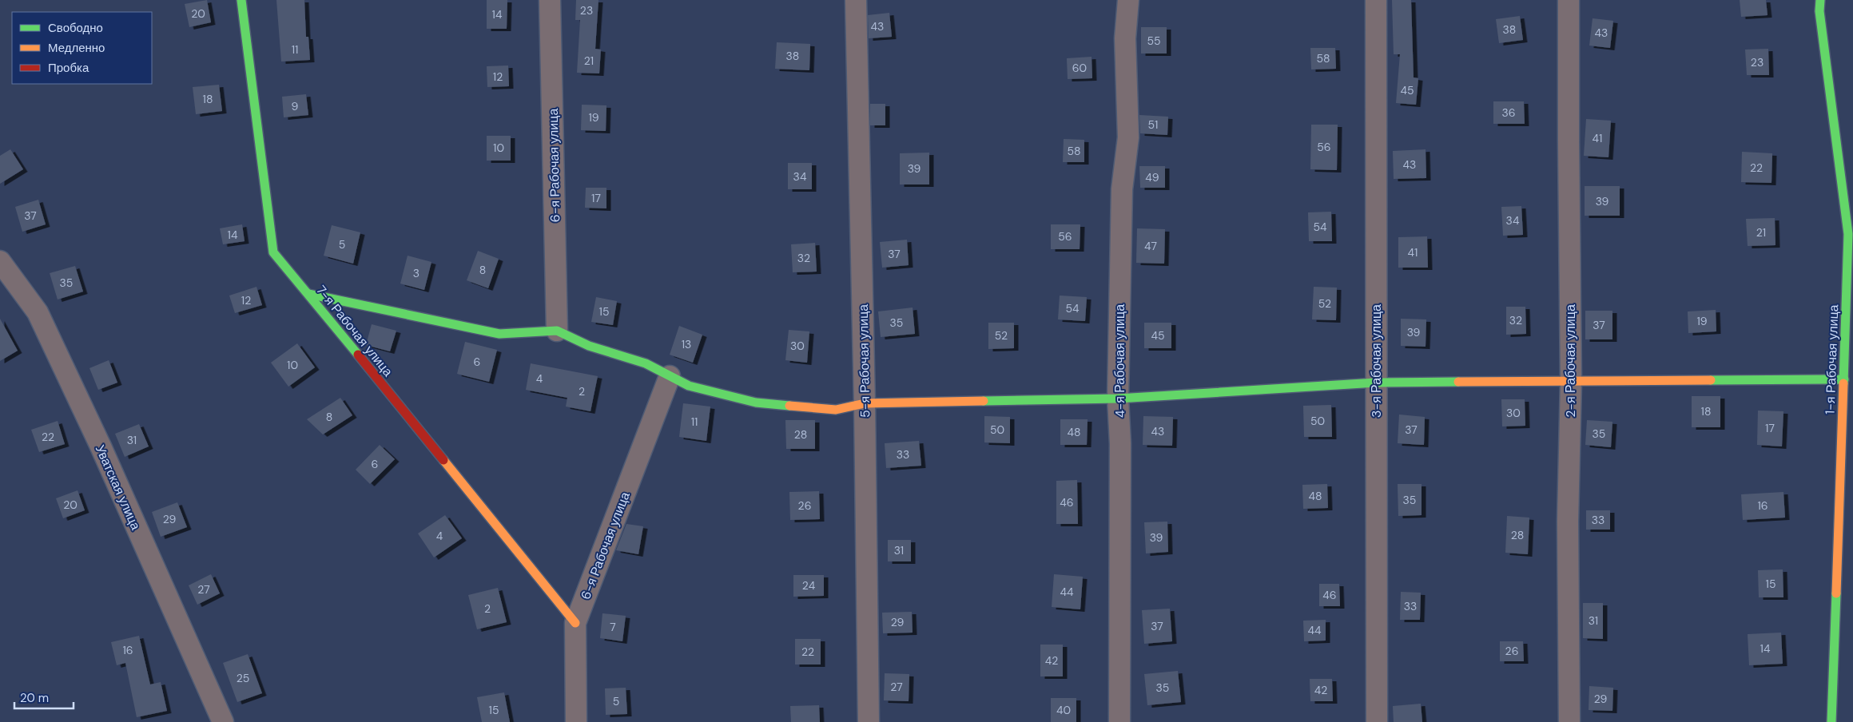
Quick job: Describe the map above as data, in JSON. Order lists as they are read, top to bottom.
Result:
{
  "streets": {
    "street": [
      "6-я Рабочая улица",
      "7-я Рабочая улица",
      "1-я Рабочая улица",
      "5-я Рабочая улица",
      "4-я Рабочая улица",
      "3-я Рабочая улица",
      "2-я Рабочая улица",
      "Уватская улица"
    ]
  },
  "crossings": [
    ["6-я Рабочая улица", "7-я Рабочая улица"]
  ],
  "house_numbers": [
    "23",
    "20",
    "14",
    "43",
    "38",
    "43",
    "55",
    "11",
    "38",
    "58",
    "21",
    "23",
    "60",
    "12",
    "45",
    "18",
    "9",
    "36",
    "19",
    "51",
    "41",
    "56",
    "10",
    "58",
    "43",
    "22",
    "39",
    "34",
    "49",
    "17",
    "39",
    "37",
    "34",
    "54",
    "21",
    "14",
    "56",
    "5",
    "47",
    "41",
    "37",
    "32",
    "8",
    "3",
    "35",
    "12",
    "52",
    "54",
    "15",
    "32",
    "19",
    "35",
    "37",
    "39",
    "52",
    "45",
    "13",
    "30",
    "6",
    "10",
    "4",
    "2",
    "18",
    "30",
    "8",
    "50",
    "11",
    "17",
    "50",
    "37",
    "43",
    "48",
    "35",
    "28",
    "22",
    "31",
    "33",
    "6",
    "48",
    "35",
    "46",
    "20",
    "26",
    "16",
    "29",
    "33",
    "28",
    "4",
    "39",
    "31",
    "15",
    "24",
    "27",
    "44",
    "46",
    "33",
    "2",
    "31",
    "29",
    "37",
    "7",
    "44",
    "14",
    "16",
    "26",
    "22",
    "42",
    "25",
    "27",
    "35",
    "42",
    "29",
    "5",
    "15",
    "40"
  ],
  "legend": ["Свободно", "Медленно", "Пробка"],
  "scale_bar": "20 m"
}
